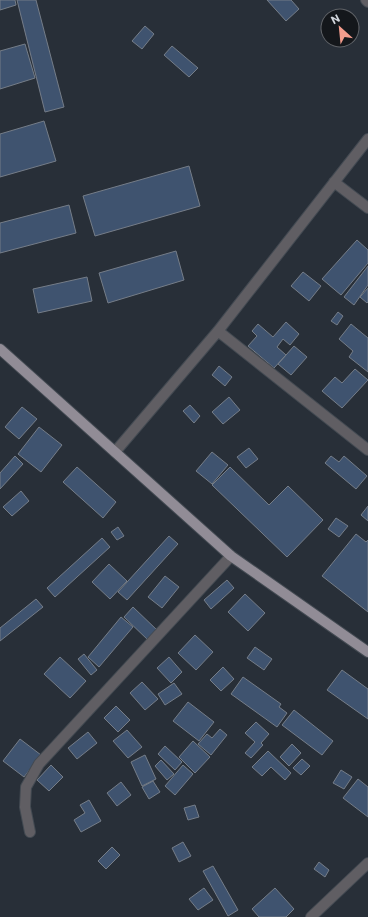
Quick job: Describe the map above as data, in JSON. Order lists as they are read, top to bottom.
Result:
{
  "north": "top left"
}
